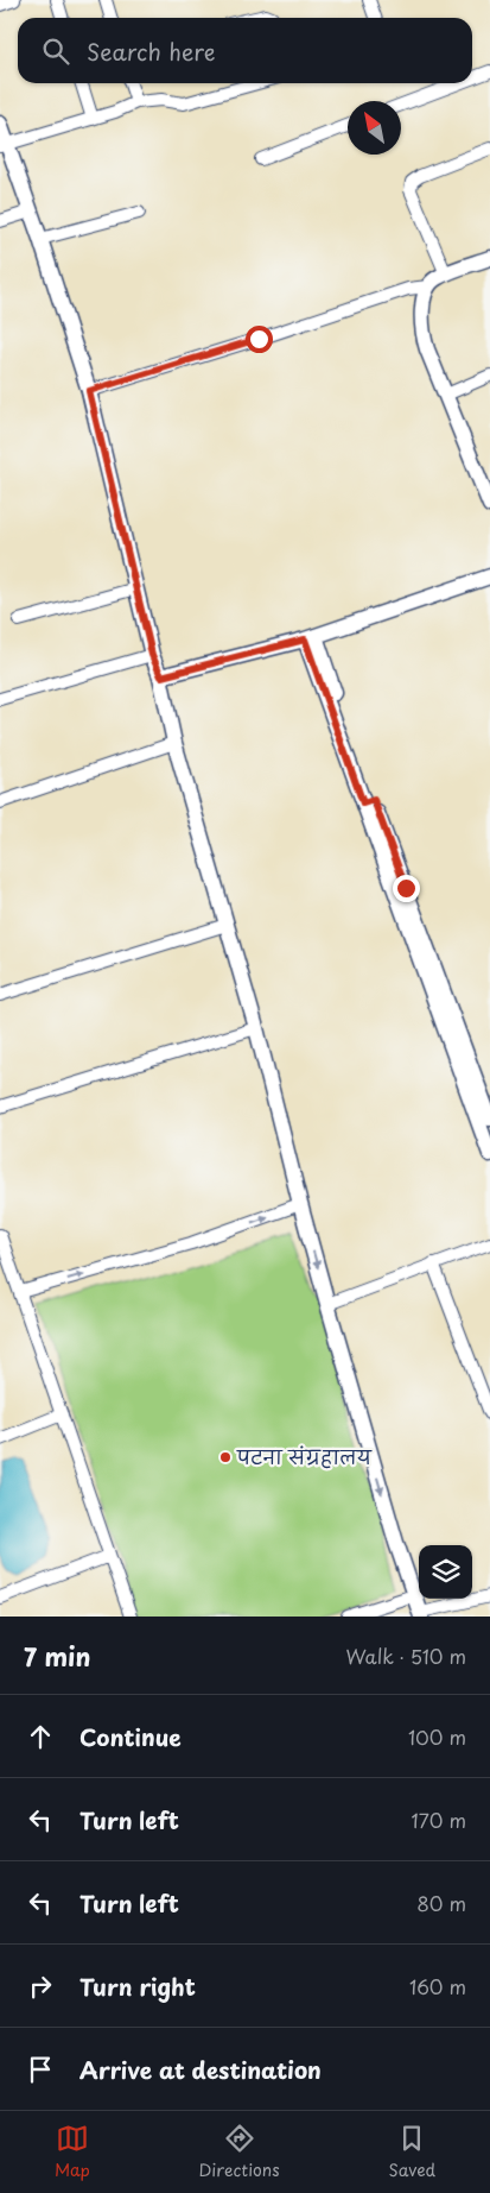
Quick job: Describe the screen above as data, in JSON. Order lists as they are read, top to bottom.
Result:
{
  "places": ["पटना संग्रहालय"],
  "north": "top left",
  "page": {
    "search": "Search here",
    "heading": ["7 min", "Walk · 510 m"],
    "list": [
      ["Continue", "100 m"],
      ["Turn left", "170 m"],
      ["Turn left", "80 m"],
      ["Turn right", "160 m"],
      "Arrive at destination"
    ],
    "nav": ["Map", "Directions", "Saved"]
  }
}
